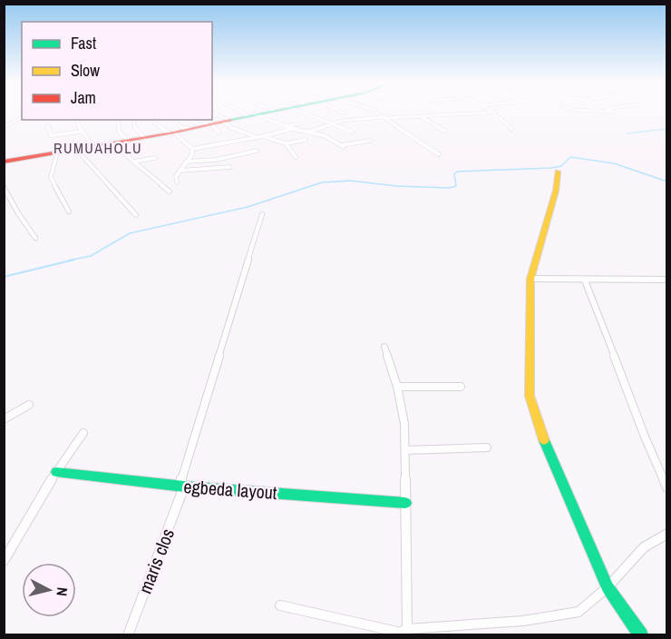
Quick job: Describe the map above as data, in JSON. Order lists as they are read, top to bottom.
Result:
{
  "streets": {
    "street": ["egbeda layout", "maris clos"]
  },
  "crossings": [
    ["egbeda layout", "maris clos"]
  ],
  "districts": ["RUMUAHOLU"],
  "legend": ["Fast", "Slow", "Jam"],
  "north": "right"
}
